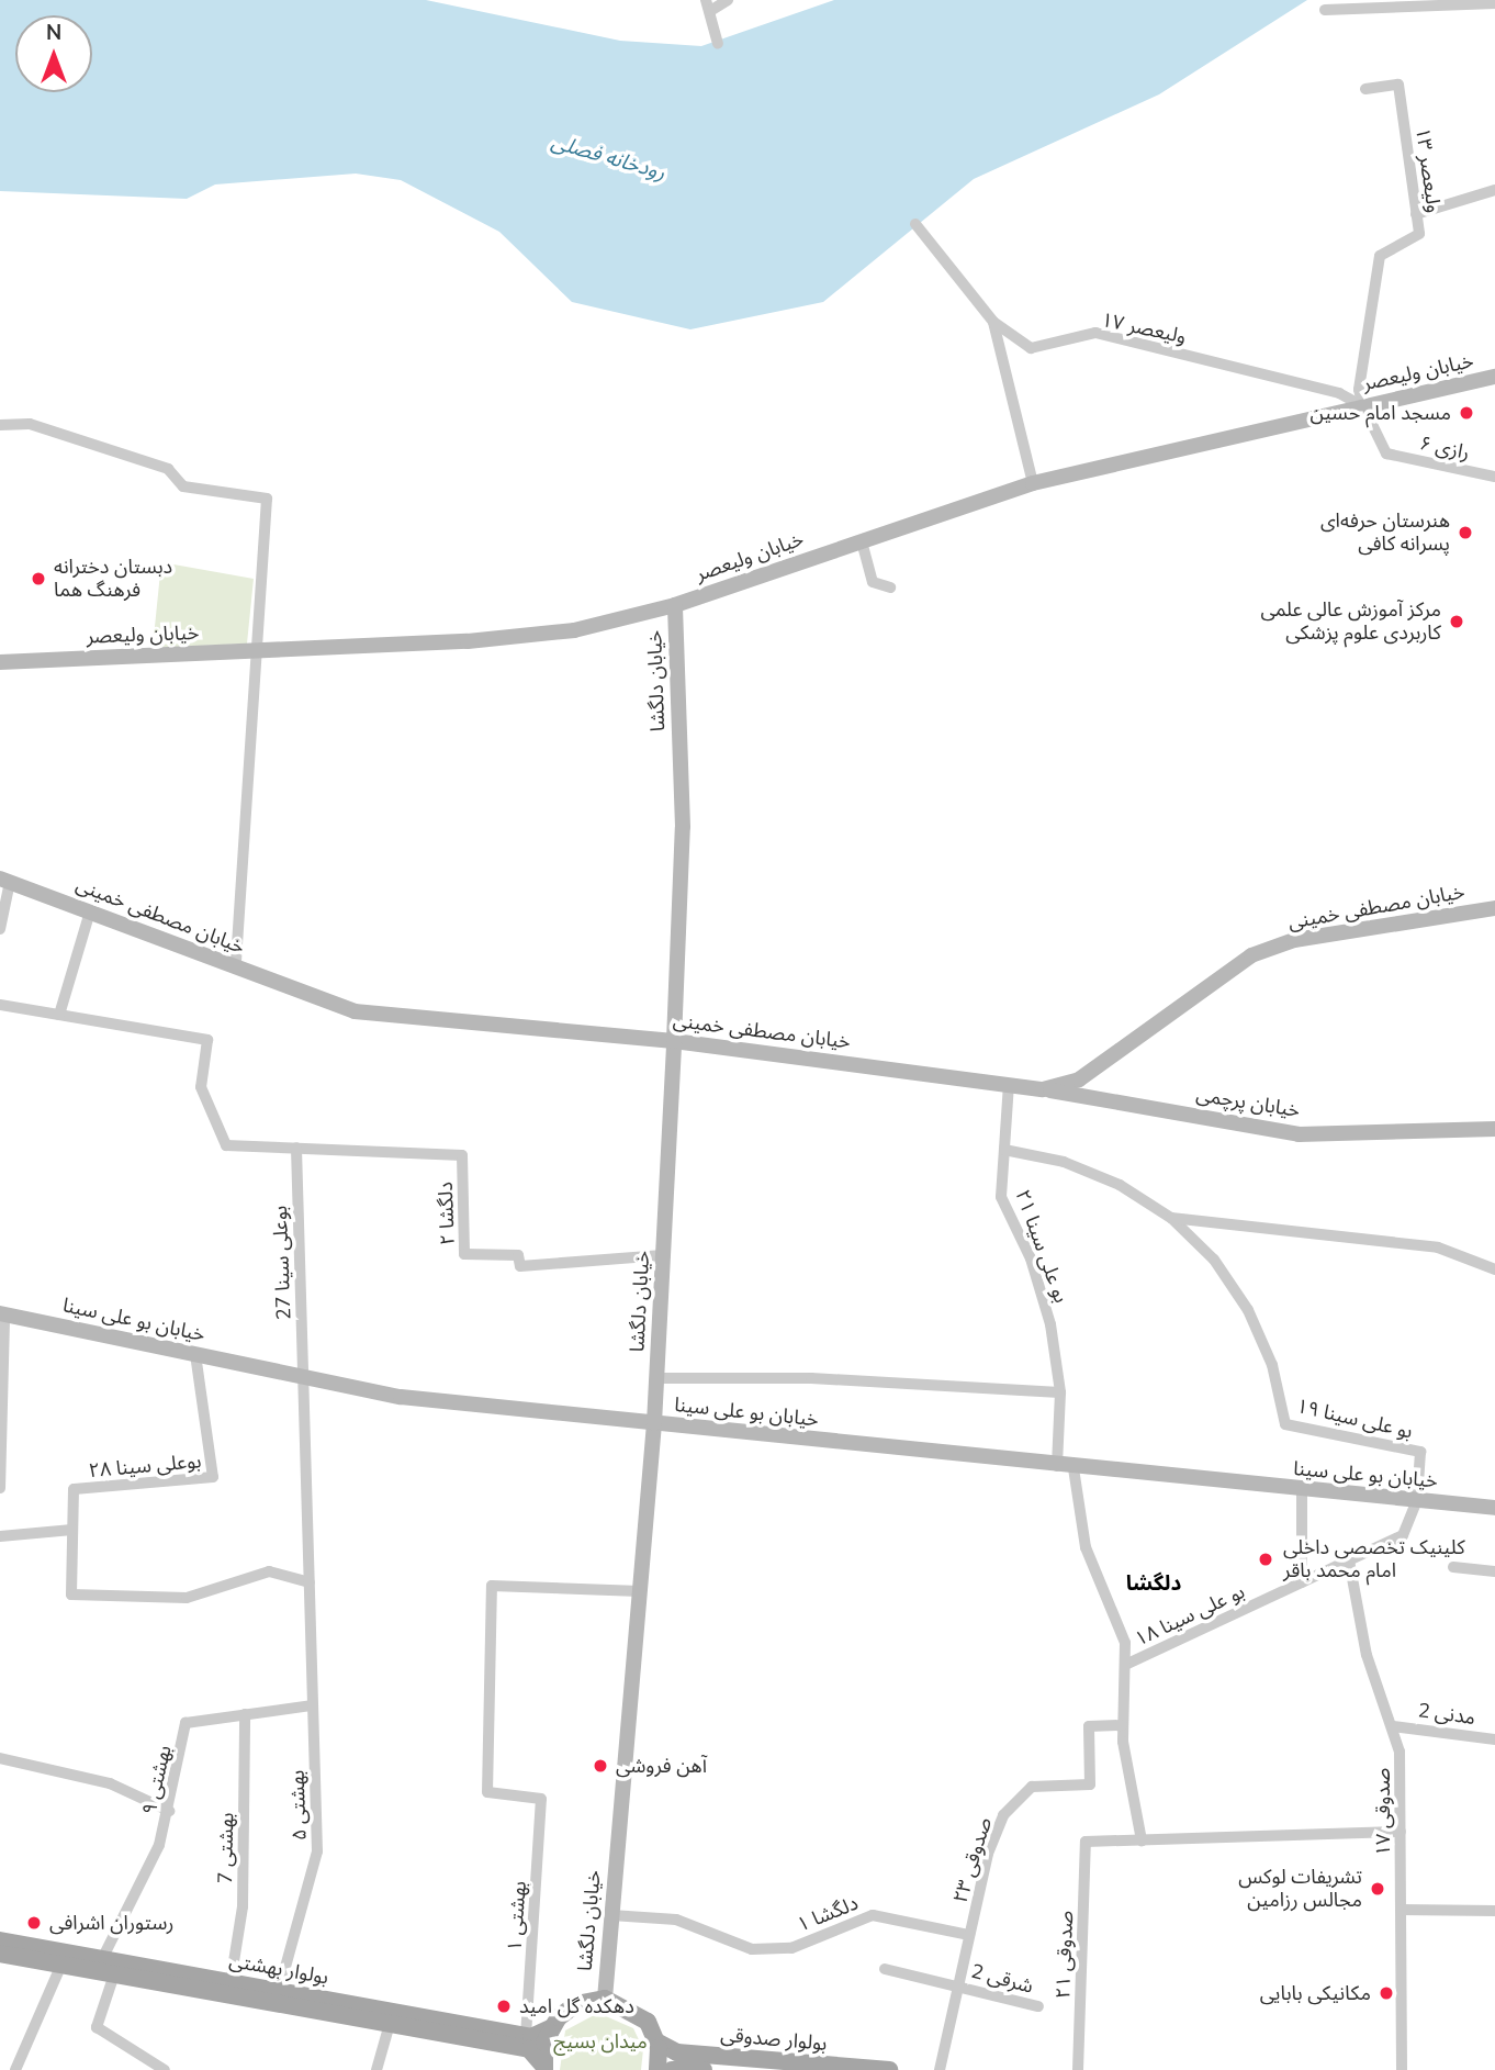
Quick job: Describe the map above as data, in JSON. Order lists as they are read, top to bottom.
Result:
{
  "streets": {
    "main road": ["بولوار بهشتی", "بولوار صدوقی"],
    "street": [
      "ولیعصر ۱۳",
      "ولیعصر ۱۷",
      "خیابان ولیعصر",
      "رازی ۶",
      "خیابان دلگشا",
      "خیابان مصطفی خمینی",
      "خیابان پرچمی",
      "دلگشا ۲",
      "بو علی سینا ۲۱",
      "بوعلی سینا 27",
      "خیابان بو علی سینا",
      "بو علی سینا ۱۹",
      "بوعلی سینا ۲۸",
      "بو علی سینا ۱۸",
      "مدنی 2",
      "بهشتی ۹",
      "بهشتی ۵",
      "صدوقی ۱۷",
      "بهشتی 7",
      "صدوقی ۲۳",
      "دلگشا ۱",
      "بهشتی ۱",
      "صدوقی ۲۱",
      "شرقی 2"
    ]
  },
  "crossings": [
    ["ولیعصر ۱۳", "ولیعصر ۱۷"],
    ["ولیعصر ۱۳", "خیابان ولیعصر"],
    ["ولیعصر ۱۳", "رازی ۶"],
    ["ولیعصر ۱۷", "خیابان ولیعصر"],
    ["ولیعصر ۱۷", "رازی ۶"],
    ["خیابان ولیعصر", "رازی ۶"],
    ["خیابان ولیعصر", "خیابان دلگشا"],
    ["خیابان دلگشا", "خیابان مصطفی خمینی"],
    ["خیابان دلگشا", "دلگشا ۲"],
    ["خیابان دلگشا", "خیابان بو علی سینا"],
    ["خیابان دلگشا", "دلگشا ۱"],
    ["خیابان دلگشا", "بهشتی ۱"],
    ["خیابان مصطفی خمینی", "خیابان پرچمی"],
    ["خیابان مصطفی خمینی", "بو علی سینا ۲۱"],
    ["دلگشا ۲", "بوعلی سینا 27"],
    ["بو علی سینا ۲۱", "خیابان بو علی سینا"],
    ["بو علی سینا ۲۱", "بو علی سینا ۱۹"],
    ["بو علی سینا ۲۱", "بو علی سینا ۱۸"],
    ["بو علی سینا ۲۱", "صدوقی ۲۳"],
    ["بو علی سینا ۲۱", "صدوقی ۲۱"],
    ["بوعلی سینا 27", "خیابان بو علی سینا"],
    ["بوعلی سینا 27", "بوعلی سینا ۲۸"],
    ["بوعلی سینا 27", "بهشتی ۵"],
    ["خیابان بو علی سینا", "بو علی سینا ۱۹"],
    ["خیابان بو علی سینا", "بوعلی سینا ۲۸"],
    ["خیابان بو علی سینا", "بو علی سینا ۱۸"],
    ["بو علی سینا ۱۹", "بو علی سینا ۱۸"],
    ["بوعلی سینا ۲۸", "بهشتی ۵"],
    ["بو علی سینا ۱۸", "صدوقی ۱۷"],
    ["مدنی 2", "صدوقی ۱۷"],
    ["بهشتی ۹", "بهشتی ۵"],
    ["بهشتی ۹", "بهشتی 7"],
    ["بهشتی ۹", "بولوار بهشتی"],
    ["بهشتی ۵", "بولوار بهشتی"],
    ["بهشتی 7", "بولوار بهشتی"],
    ["صدوقی ۲۳", "دلگشا ۱"],
    ["صدوقی ۲۳", "شرقی 2"],
    ["بهشتی ۱", "بولوار بهشتی"]
  ],
  "districts": ["دلگشا"],
  "water": ["رودخانه فصلی"],
  "parks": ["میدان بسیج"],
  "places": [
    "مسجد امام حسین",
    "هنرستان حرفه‌ای پسرانه کافی",
    "دبستان دخترانه فرهنگ هما",
    "مرکز آموزش عالی علمی کاربردی علوم پزشکی",
    "کلینیک تخصصی داخلی امام محمد باقر",
    "آهن فروشی",
    "تشریفات لوکس مجالس رزامین",
    "رستوران اشرافی",
    "مکانیکی بابایی",
    "دهکده گل امید"
  ],
  "north": "top"
}
